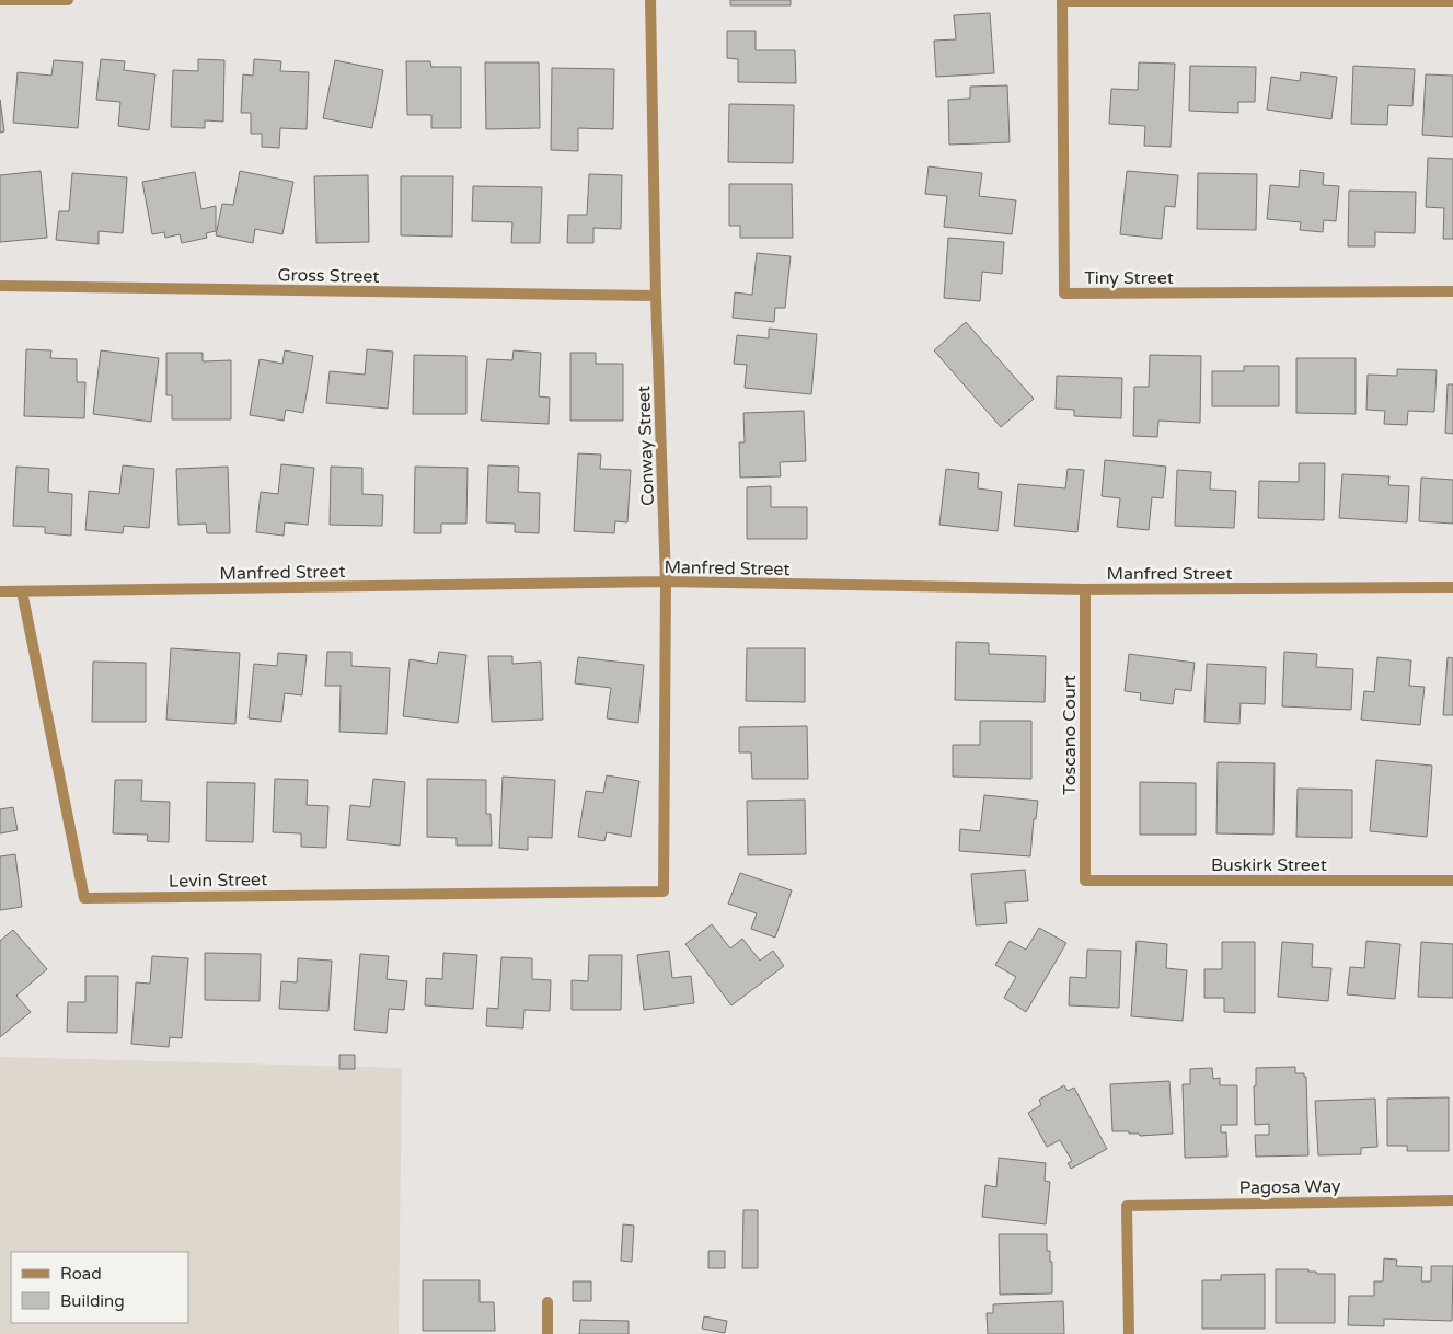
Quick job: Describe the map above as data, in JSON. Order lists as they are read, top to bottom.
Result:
{
  "streets": {
    "street": [
      "Gross Street",
      "Tiny Street",
      "Conway Street",
      "Manfred Street",
      "Toscano Court",
      "Buskirk Street",
      "Levin Street",
      "Pagosa Way"
    ]
  },
  "crossings": [
    ["Gross Street", "Conway Street"],
    ["Conway Street", "Manfred Street"],
    ["Conway Street", "Levin Street"],
    ["Manfred Street", "Toscano Court"],
    ["Manfred Street", "Levin Street"],
    ["Toscano Court", "Buskirk Street"]
  ],
  "legend": ["Road", "Building"]
}
